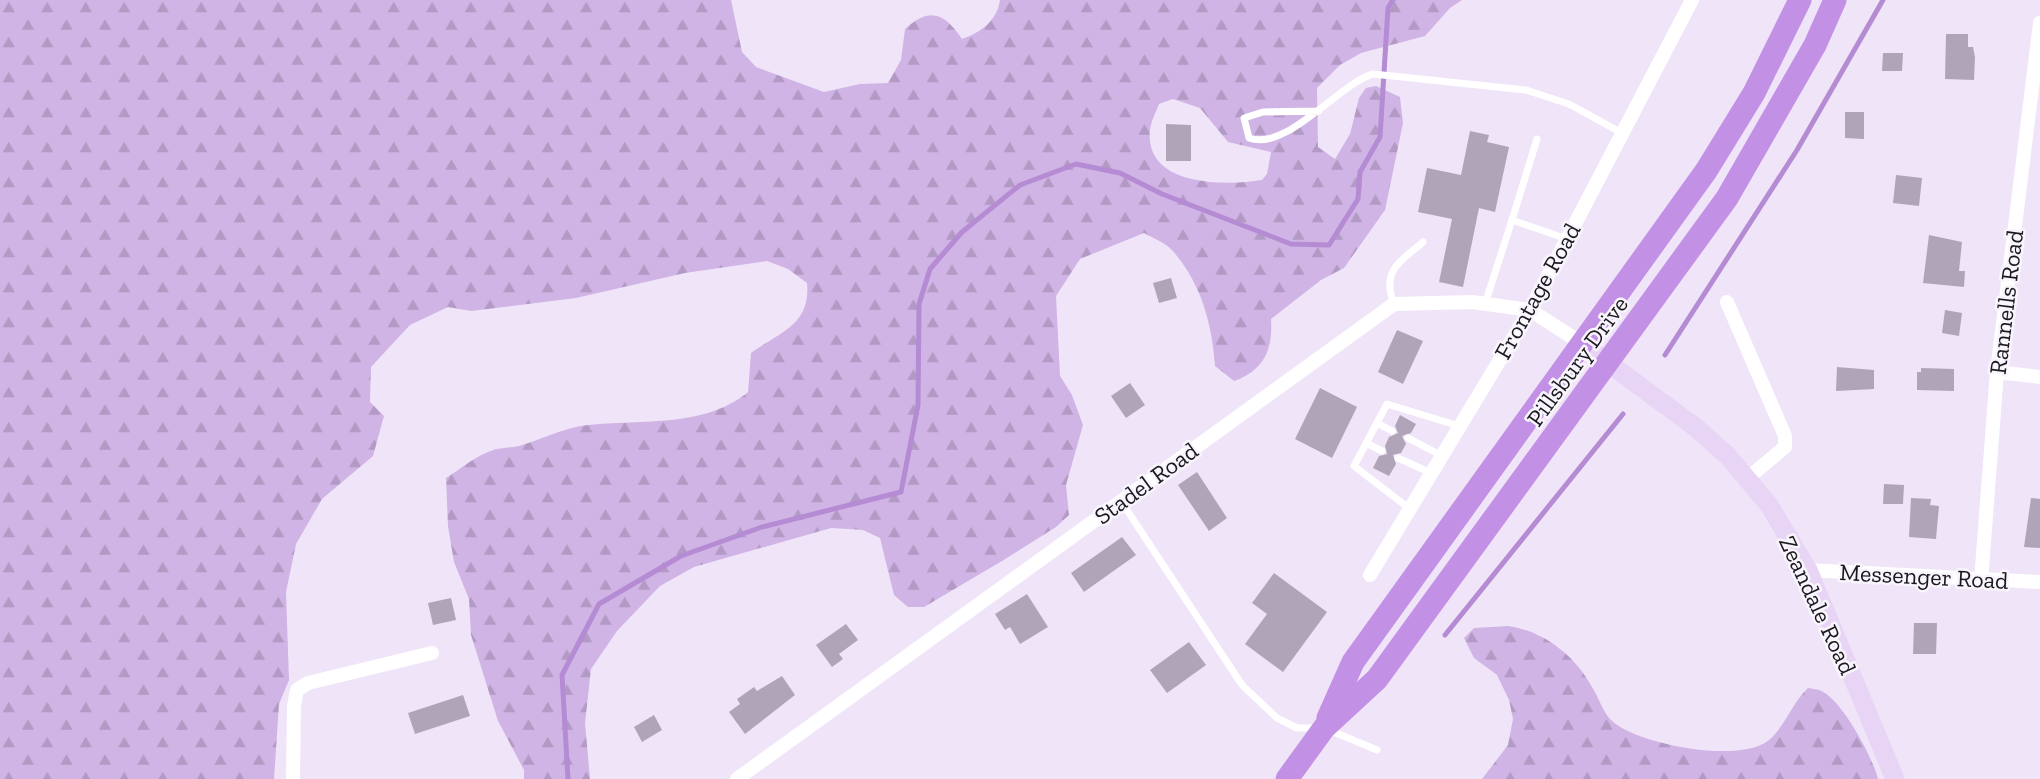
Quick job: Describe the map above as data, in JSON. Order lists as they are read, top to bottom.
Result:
{
  "streets": {
    "highway": ["Pillsbury Drive"],
    "main road": ["Zeandale Road"],
    "street": [
      "Frontage Road",
      "Rannells Road",
      "Stadel Road",
      "Messenger Road"
    ]
  },
  "crossings": [
    ["Rannells Road", "Messenger Road"],
    ["Pillsbury Drive", "Zeandale Road"],
    ["Messenger Road", "Zeandale Road"]
  ]
}
